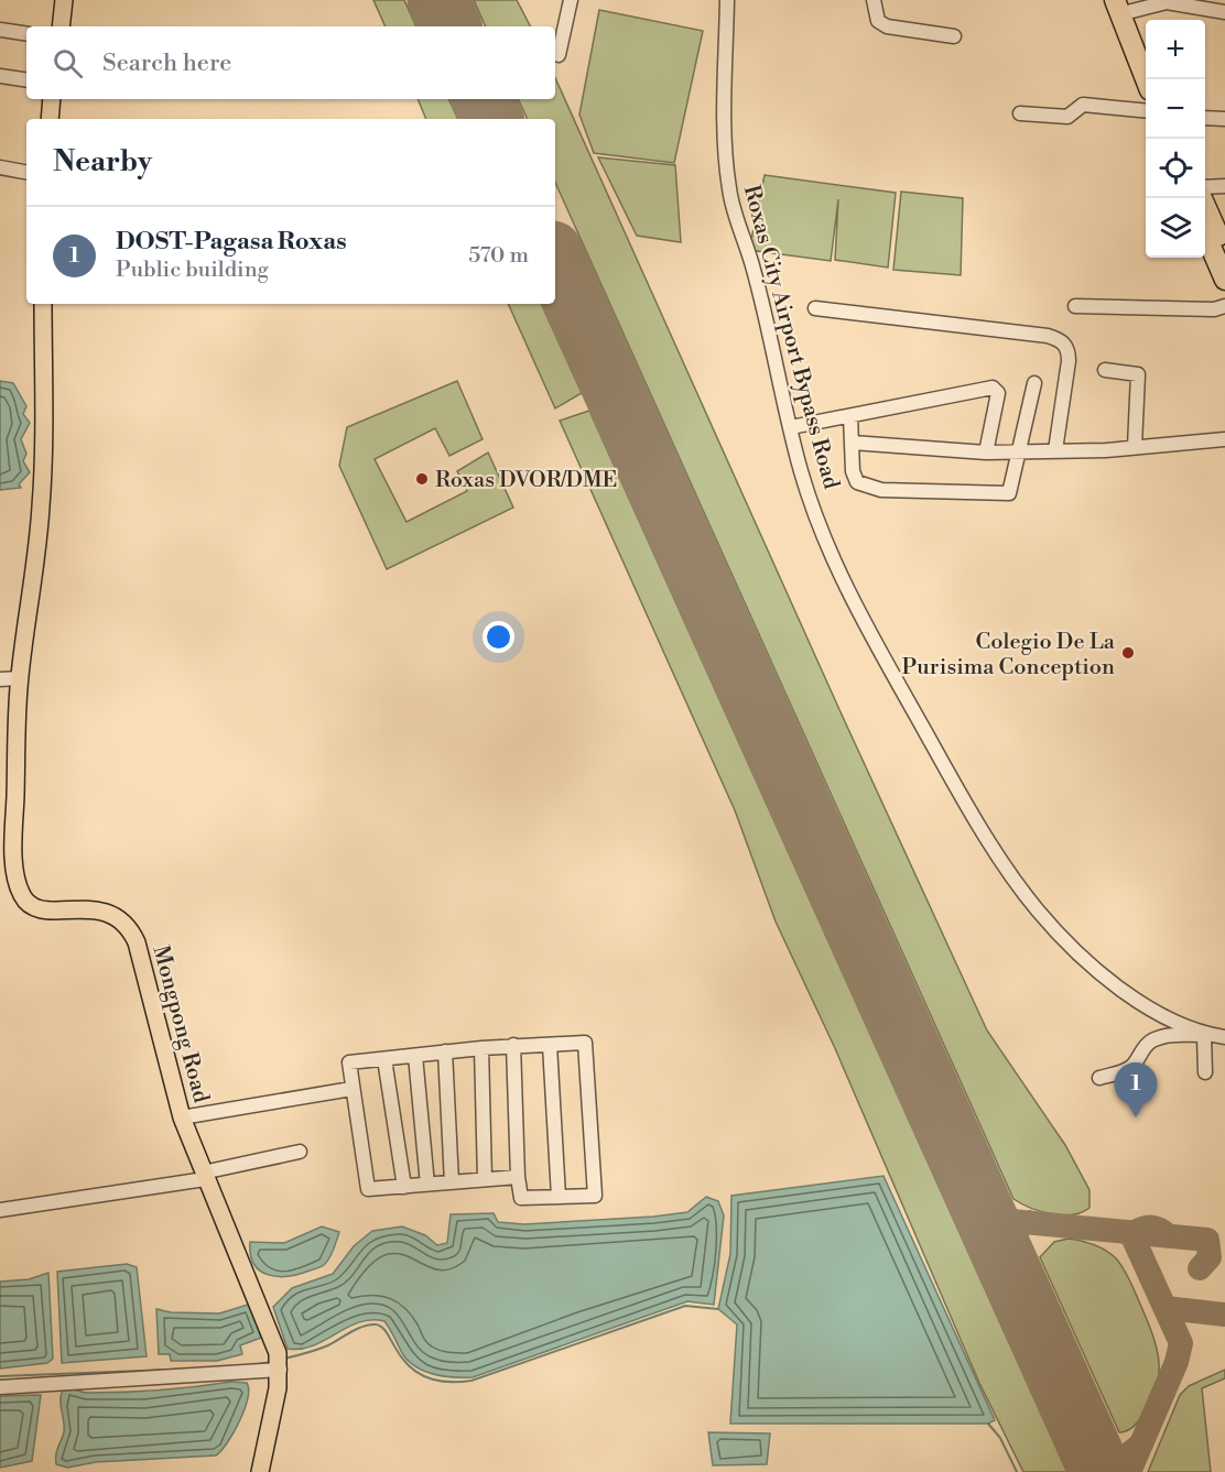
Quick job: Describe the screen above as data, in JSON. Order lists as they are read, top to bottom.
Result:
{
  "streets": {
    "main road": ["Mongpong Road"],
    "street": ["Roxas City Airport Bypass Road"]
  },
  "places": ["Roxas DVOR/DME", "Colegio De La Purisima Conception"],
  "page": {
    "map_buttons": ["+", "−"],
    "search": "Search here",
    "heading": "Nearby",
    "list": [
      {
        "mark": "1",
        "name": "DOST-Pagasa Roxas",
        "note": "Public building",
        "value": "570 m"
      }
    ],
    "pins": "1"
  }
}
